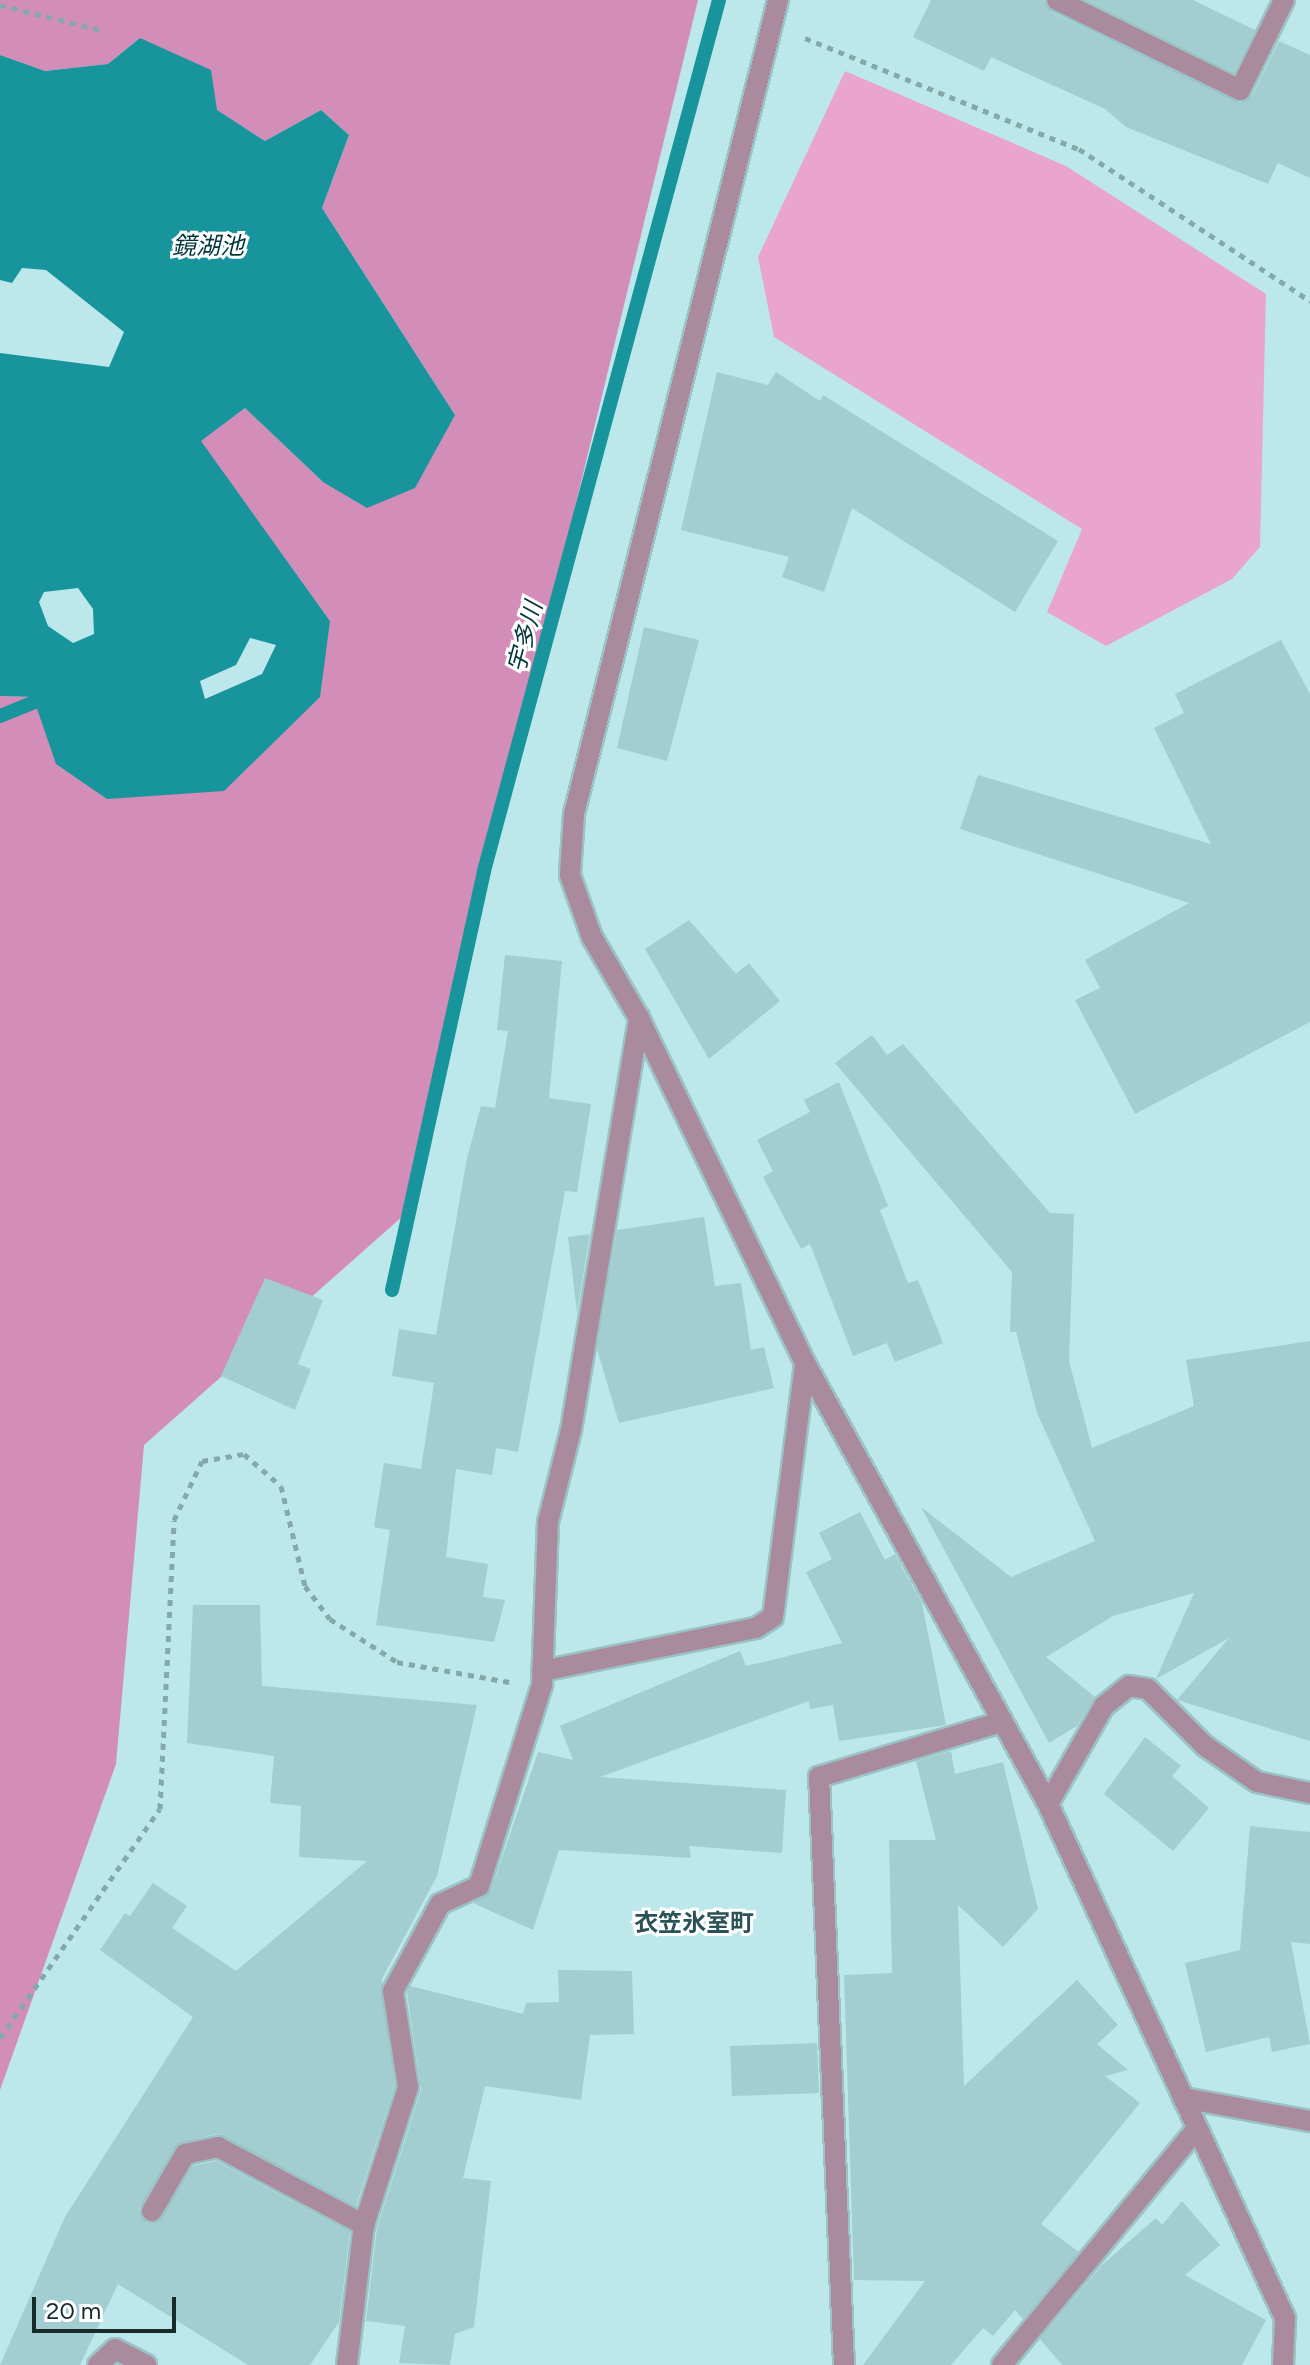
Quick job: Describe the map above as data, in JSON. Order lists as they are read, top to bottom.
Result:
{
  "districts": ["衣笠氷室町"],
  "water": ["鏡湖池", "宇多川"],
  "scale_bar": "20 m"
}
